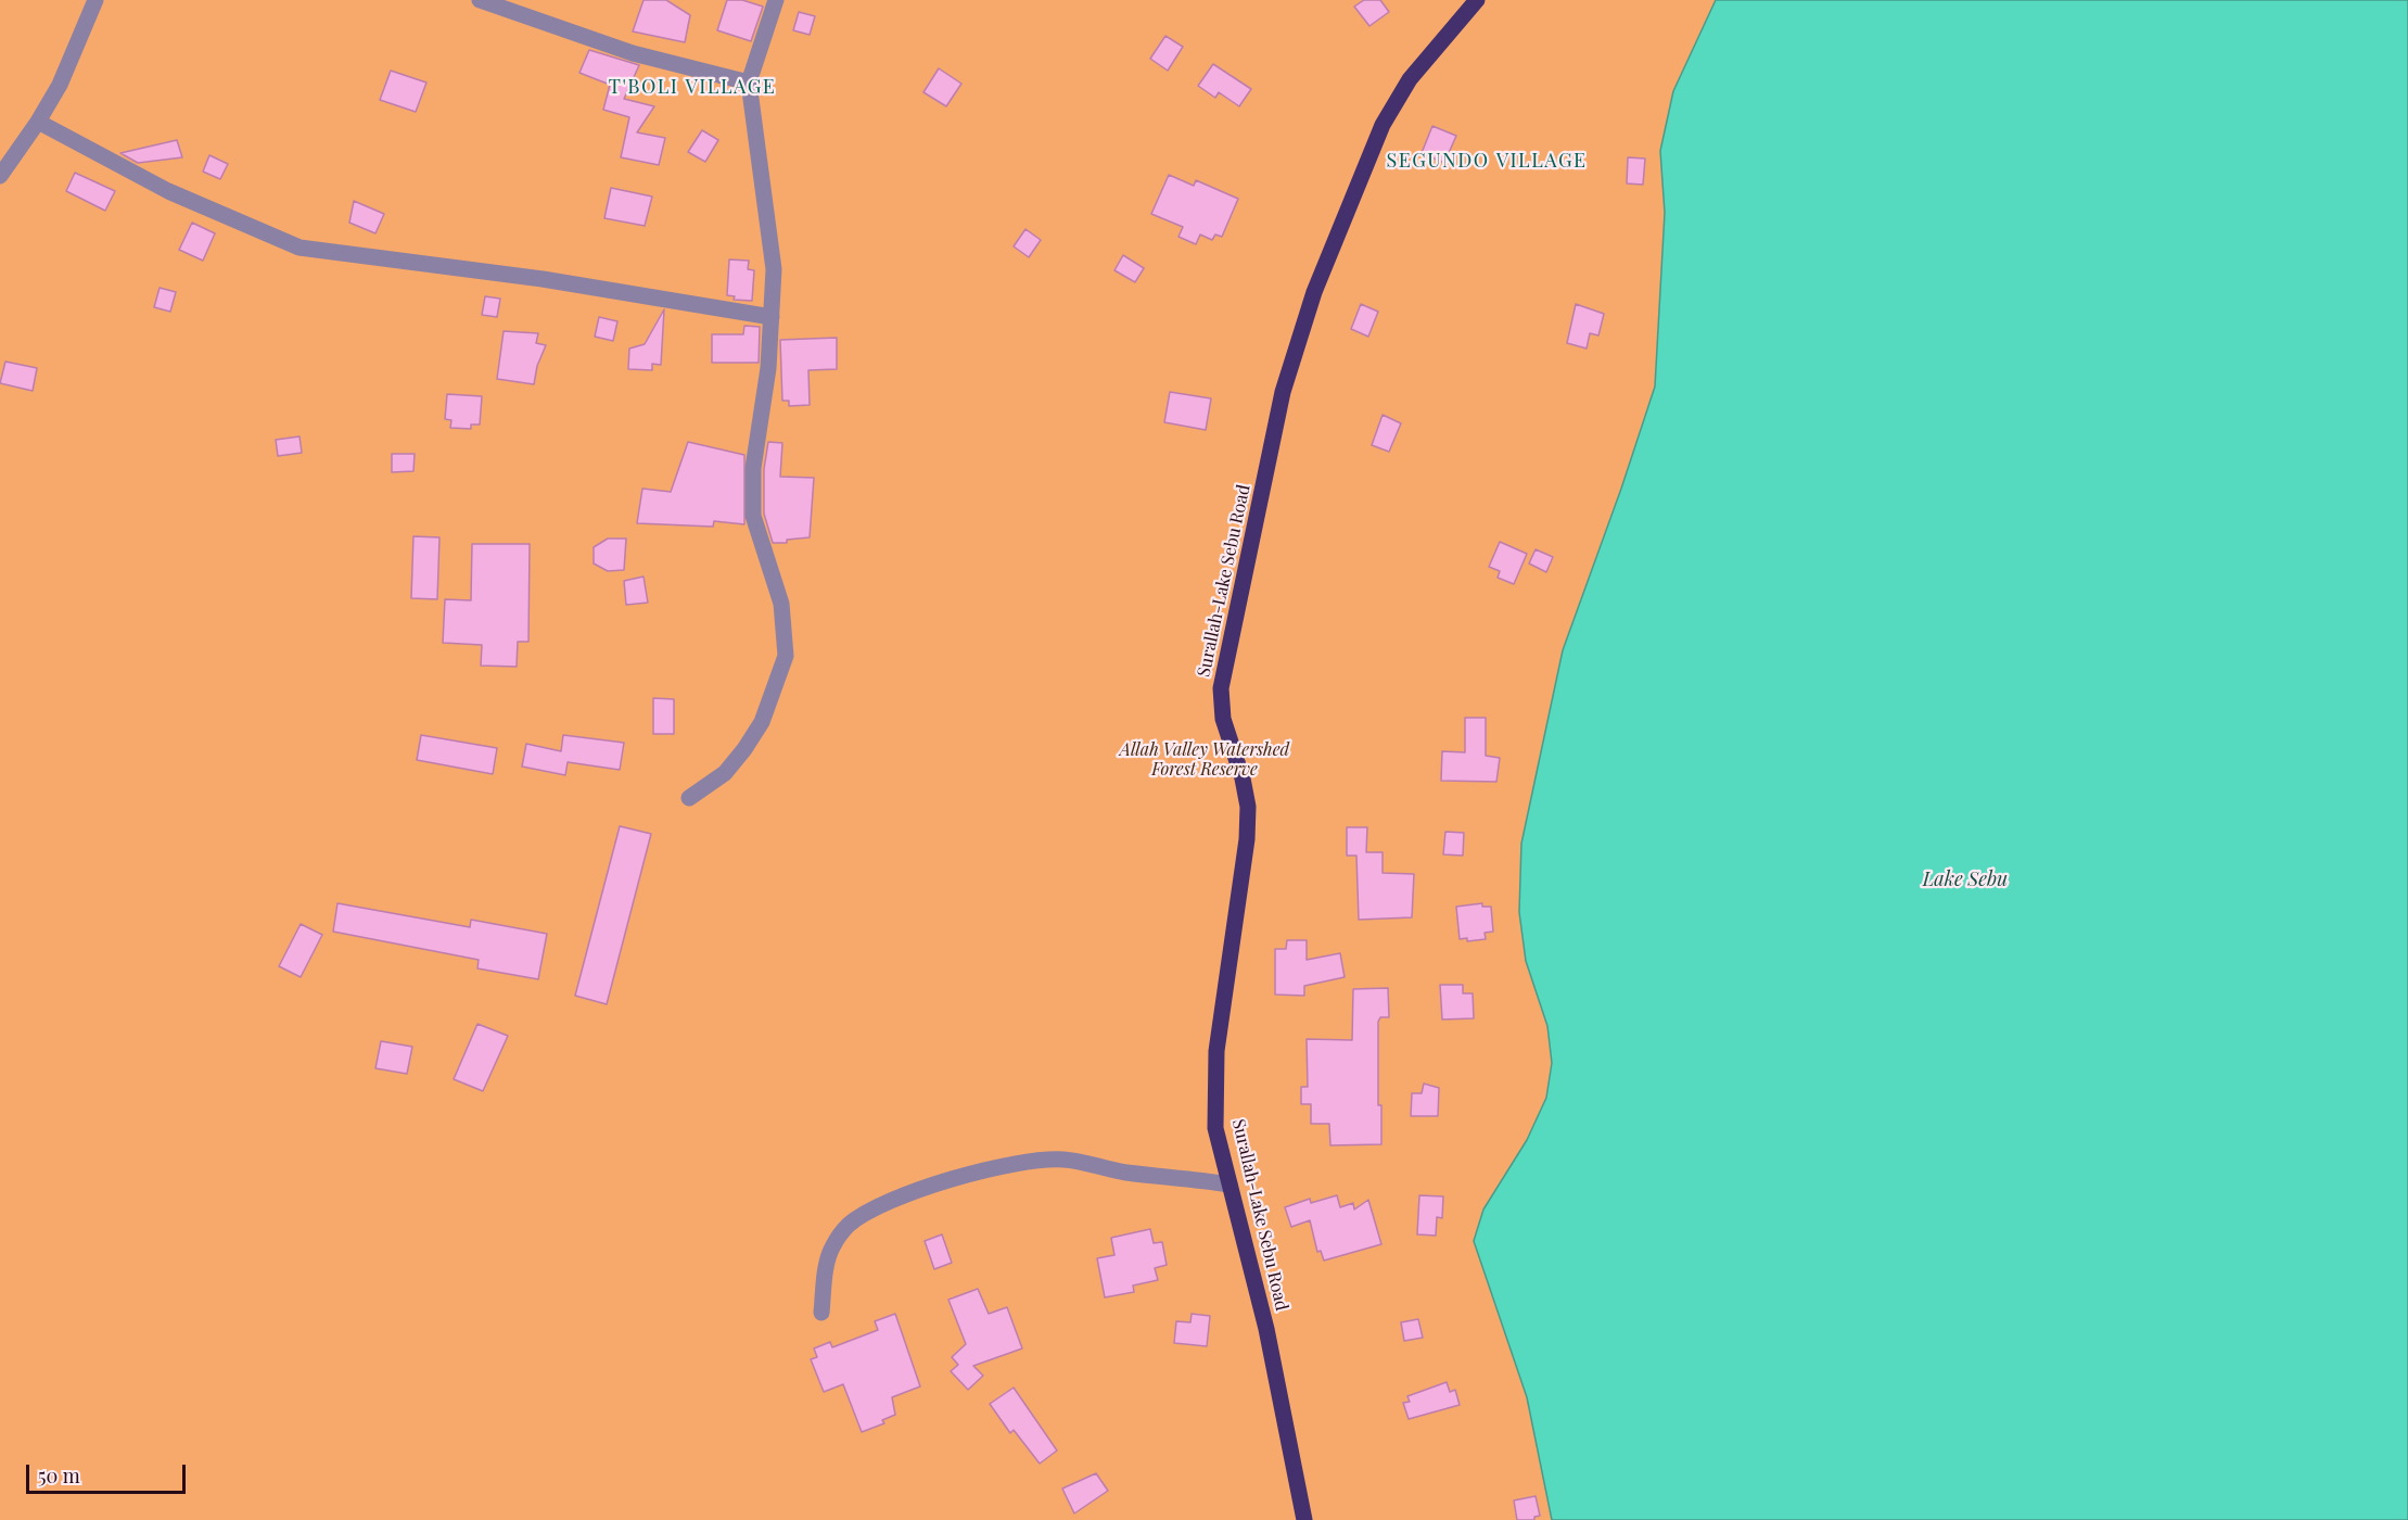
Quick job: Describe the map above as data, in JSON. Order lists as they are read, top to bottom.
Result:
{
  "streets": {
    "main road": ["Surallah-Lake Sebu Road"]
  },
  "districts": ["T'BOLI VILLAGE", "SEGUNDO VILLAGE"],
  "water": ["Lake Sebu"],
  "parks": ["Allah Valley Watershed Forest Reserve"],
  "scale_bar": "50 m"
}
